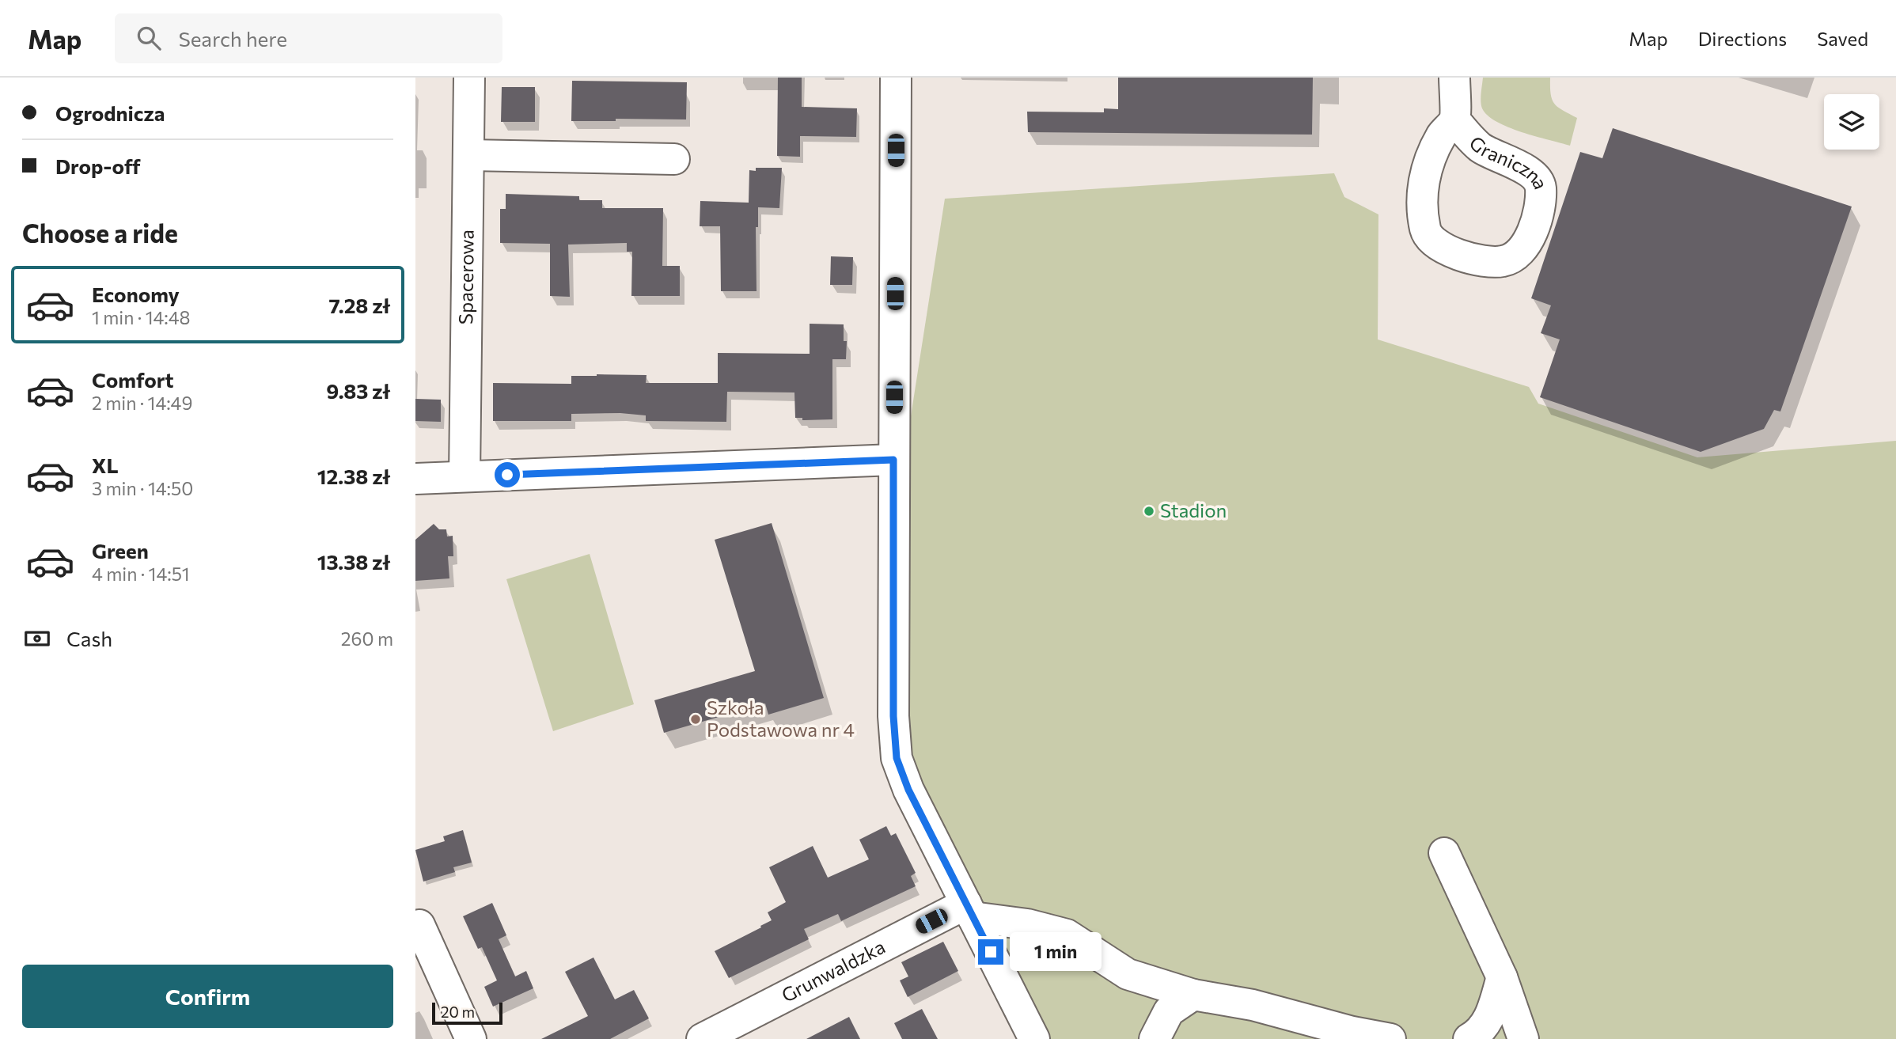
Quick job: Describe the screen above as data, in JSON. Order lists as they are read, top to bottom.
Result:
{
  "streets": {
    "street": ["Graniczna", "Spacerowa", "Grunwaldzka"]
  },
  "places": ["Stadion", "Szkoła Podstawowa nr 4"],
  "scale_bar": "20 m",
  "page": {
    "header": "Map",
    "search": "Search here",
    "nav": ["Map", "Directions", "Saved"],
    "banner": ["Ogrodnicza", "Drop-off"],
    "heading": "Choose a ride",
    "list": [
      {
        "name": "Economy",
        "note": "1 min · 14:48",
        "value": "7.28 zł"
      },
      {
        "name": "Comfort",
        "note": "2 min · 14:49",
        "value": "9.83 zł"
      },
      {
        "name": "XL",
        "note": "3 min · 14:50",
        "value": "12.38 zł"
      },
      {
        "name": "Green",
        "note": "4 min · 14:51",
        "value": "13.38 zł"
      }
    ],
    "pay": ["Cash", "260 m"],
    "bubble": "1 min",
    "buttons": "Confirm",
    "scale": "20 m"
  }
}
